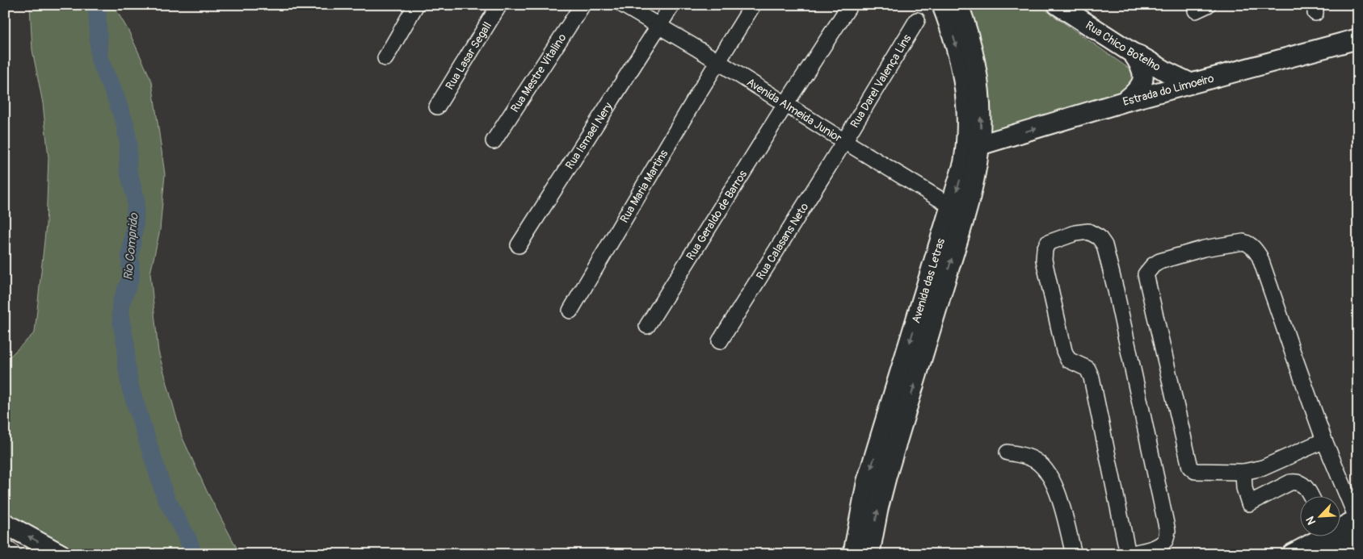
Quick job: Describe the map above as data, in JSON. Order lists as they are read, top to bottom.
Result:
{
  "streets": {
    "main road": ["Rua Chico Botelho", "Estrada do Limoeiro", "Avenida das Letras"],
    "street": [
      "Rua Lasar Segall",
      "Rua Mestre Vitalino",
      "Rua Darel Valença Lins",
      "Avenida Almeida Junior",
      "Rua Ismael Nery",
      "Rua Maria Martins",
      "Rua Geraldo de Barros",
      "Rua Calasans Neto"
    ]
  },
  "crossings": [
    ["Rua Chico Botelho", "Estrada do Limoeiro"],
    ["Rua Darel Valença Lins", "Avenida Almeida Junior"],
    ["Rua Darel Valença Lins", "Rua Calasans Neto"],
    ["Estrada do Limoeiro", "Avenida das Letras"],
    ["Avenida Almeida Junior", "Rua Ismael Nery"],
    ["Avenida Almeida Junior", "Rua Maria Martins"],
    ["Avenida Almeida Junior", "Rua Geraldo de Barros"],
    ["Avenida Almeida Junior", "Rua Calasans Neto"],
    ["Avenida Almeida Junior", "Avenida das Letras"]
  ],
  "one_way": ["Estrada do Limoeiro"],
  "water": ["Rio Comprido"],
  "north": "bottom left"
}
